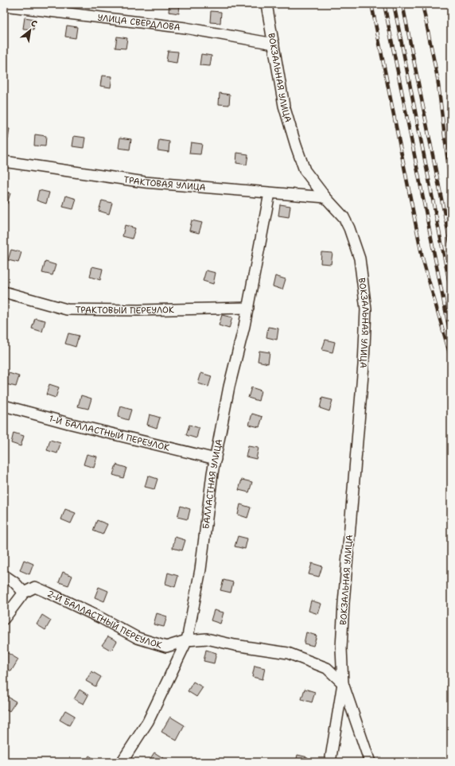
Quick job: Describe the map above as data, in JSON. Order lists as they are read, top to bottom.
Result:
{
  "streets": {
    "street": [
      "УЛИЦА СВЕРДЛОВА",
      "ВОКЗАЛЬНАЯ УЛИЦА",
      "ТРАКТОВАЯ УЛИЦА",
      "ТРАКТОВЫЙ ПЕРЕУЛОК",
      "1-Й БАЛЛАСТНЫЙ ПЕРЕУЛОК",
      "БАЛЛАСТНАЯ УЛИЦА",
      "2-Й БАЛЛАСТНЫЙ ПЕРЕУЛОК"
    ]
  },
  "crossings": [
    ["УЛИЦА СВЕРДЛОВА", "ВОКЗАЛЬНАЯ УЛИЦА"],
    ["ВОКЗАЛЬНАЯ УЛИЦА", "ТРАКТОВАЯ УЛИЦА"],
    ["ВОКЗАЛЬНАЯ УЛИЦА", "2-Й БАЛЛАСТНЫЙ ПЕРЕУЛОК"],
    ["ТРАКТОВАЯ УЛИЦА", "БАЛЛАСТНАЯ УЛИЦА"],
    ["ТРАКТОВЫЙ ПЕРЕУЛОК", "БАЛЛАСТНАЯ УЛИЦА"],
    ["1-Й БАЛЛАСТНЫЙ ПЕРЕУЛОК", "БАЛЛАСТНАЯ УЛИЦА"],
    ["БАЛЛАСТНАЯ УЛИЦА", "2-Й БАЛЛАСТНЫЙ ПЕРЕУЛОК"]
  ],
  "north": "top right"
}
